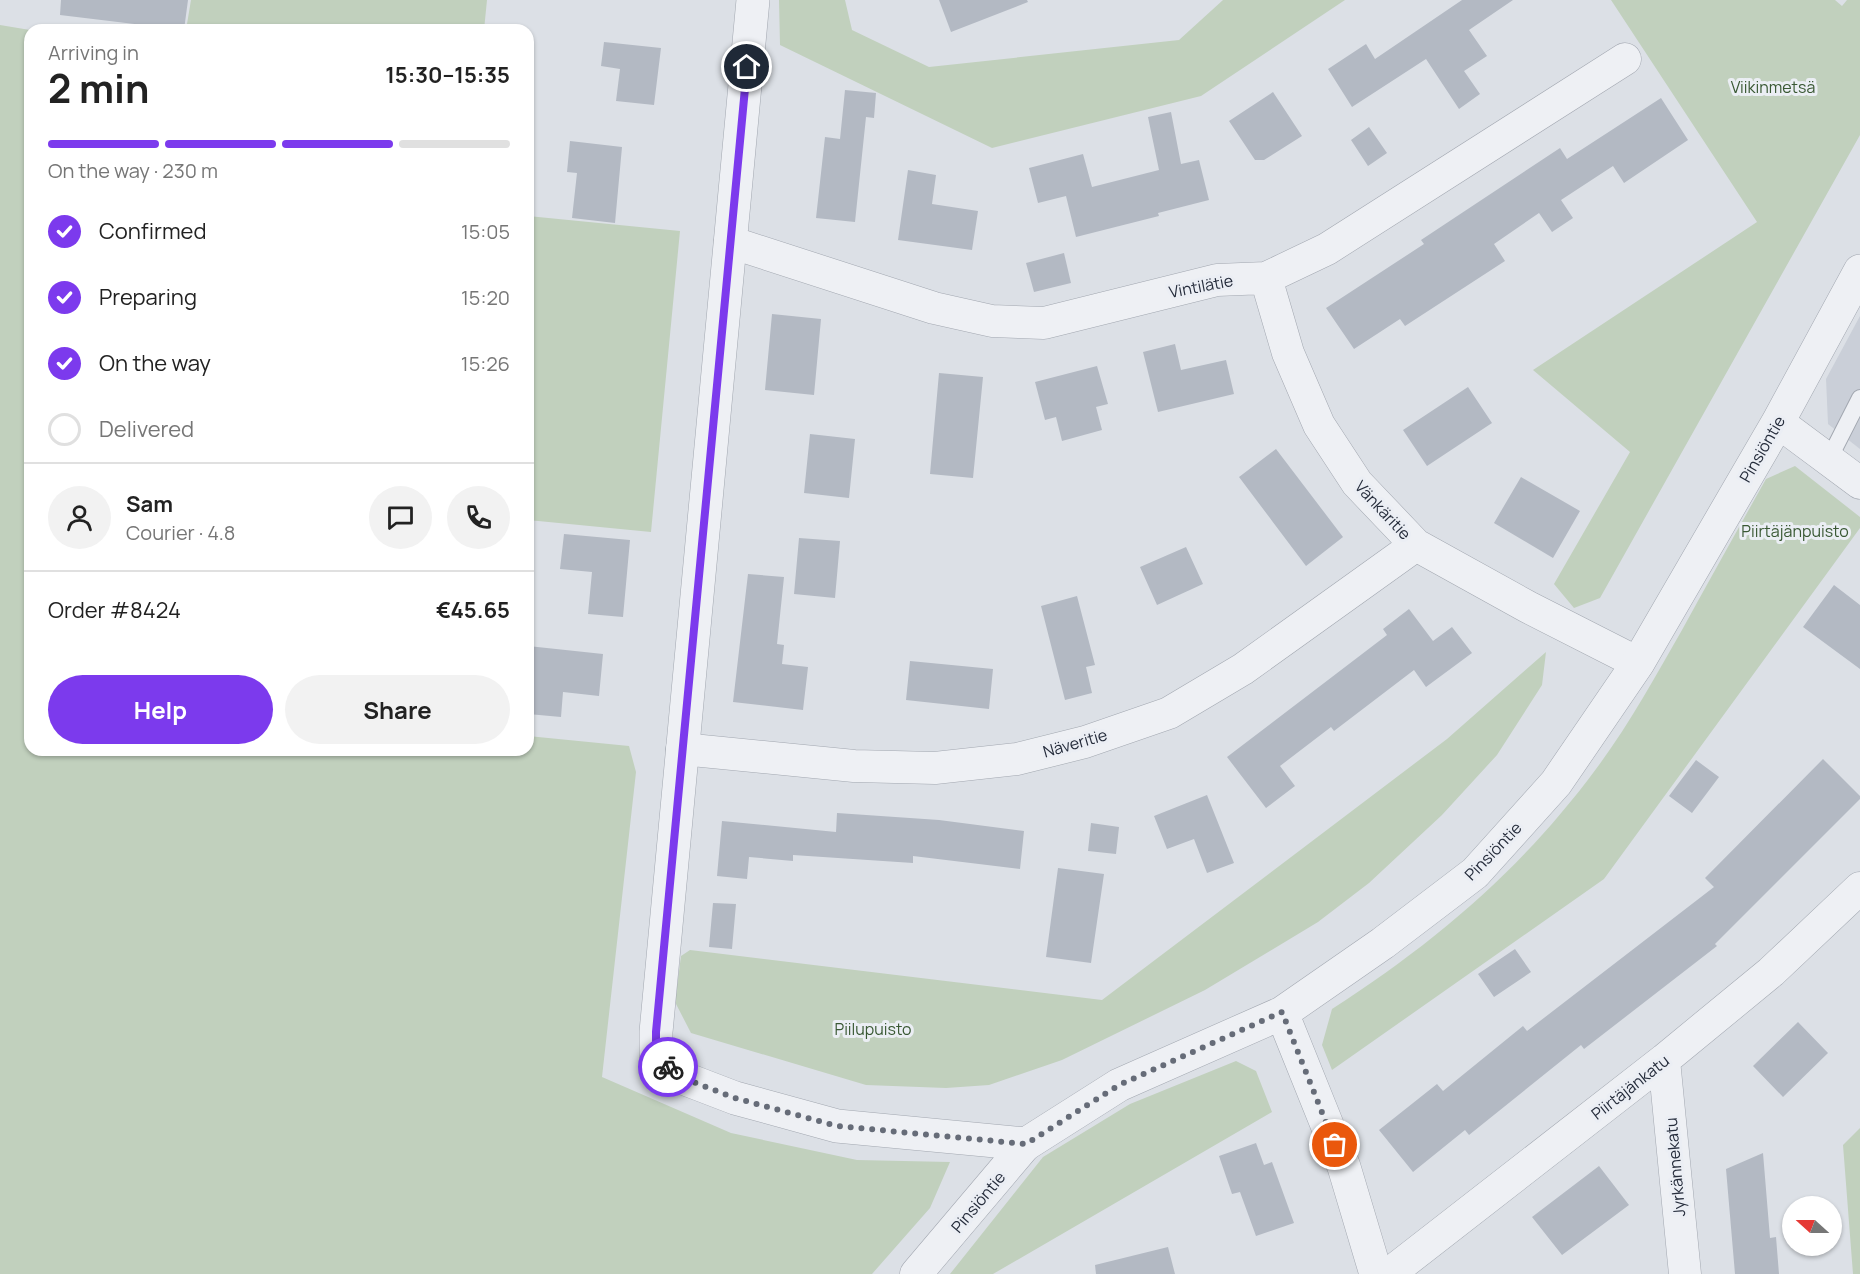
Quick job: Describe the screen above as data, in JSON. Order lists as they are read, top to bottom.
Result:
{
  "streets": {
    "street": [
      "Vintilätie",
      "Pinsiöntie",
      "Vänkäritie",
      "Näveritie",
      "Piirtäjänkatu",
      "Jyrkännekatu"
    ]
  },
  "crossings": [
    ["Vintilätie", "Vänkäritie"],
    ["Pinsiöntie", "Vänkäritie"],
    ["Vänkäritie", "Näveritie"],
    ["Piirtäjänkatu", "Jyrkännekatu"]
  ],
  "parks": ["Viikinmetsä", "Piirtäjänpuisto", "Piilupuisto"],
  "north": "left",
  "page": {
    "heading": ["2 min", "Arriving in", "15:30–15:35"],
    "panel": [
      "Sam",
      "Courier · 4.8",
      "Order #8424",
      "€45.65"
    ],
    "bar": "On the way · 230 m",
    "list": [
      ["Confirmed", "15:05"],
      ["Preparing", "15:20"],
      ["On the way", "15:26"],
      "Delivered"
    ],
    "buttons": ["Help", "Share"]
  }
}
